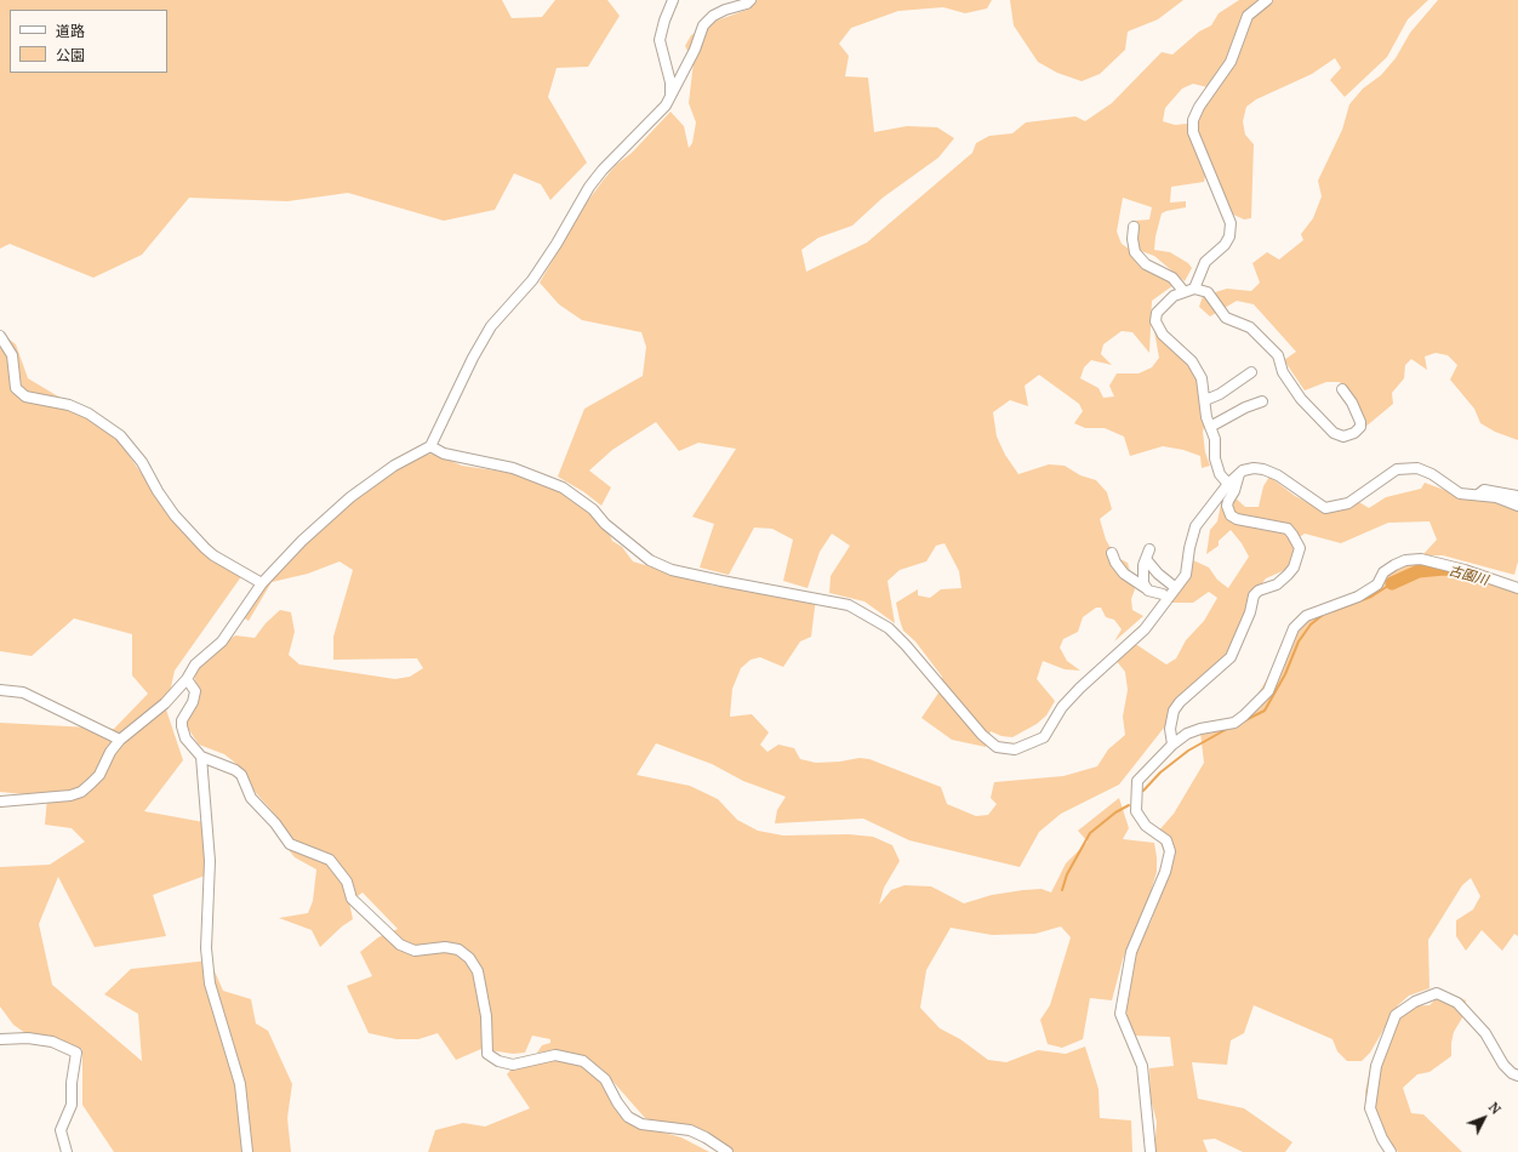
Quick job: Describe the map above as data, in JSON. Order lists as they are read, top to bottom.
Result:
{
  "water": ["古園川"],
  "legend": ["道路", "公園"],
  "north": "top right"
}
